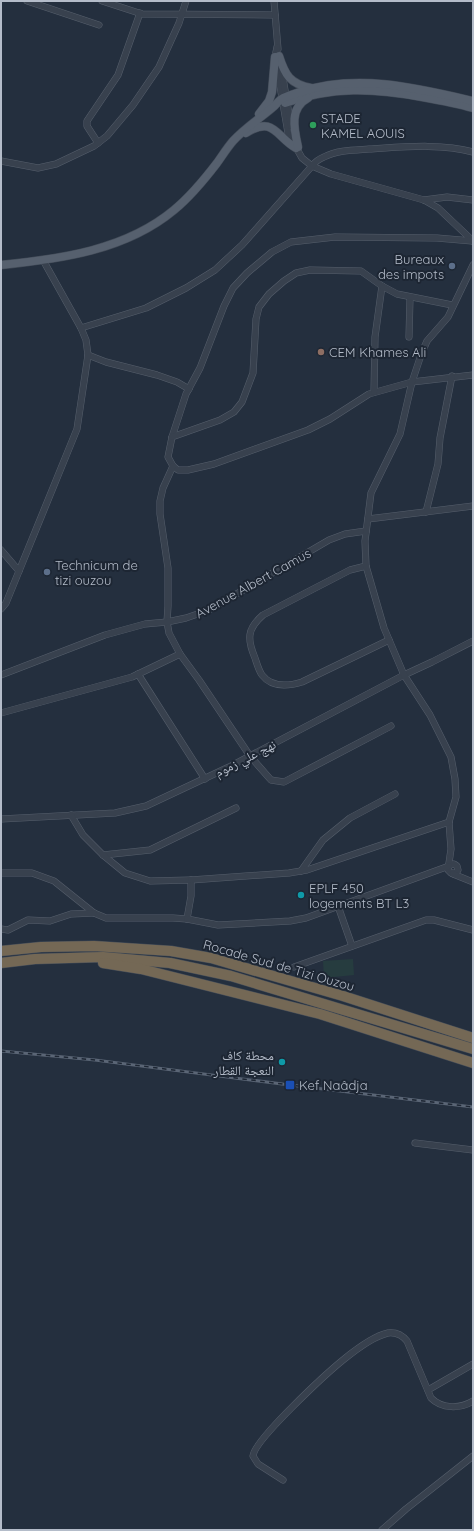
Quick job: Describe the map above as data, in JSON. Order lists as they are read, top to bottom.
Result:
{
  "streets": {
    "highway": ["Rocade Sud de Tizi Ouzou"],
    "street": ["Avenue Albert Camus", "نهج علي زموم"]
  },
  "places": {
    "other": [
      "STADE KAMEL AOUIS",
      "Bureaux des impots",
      "CEM Khames Ali",
      "Technicum de tizi ouzou",
      "EPLF 450 logements BT L3",
      "محطة كاف النعجة القطار"
    ],
    "transit": ["Kef Naâdja"]
  }
}
